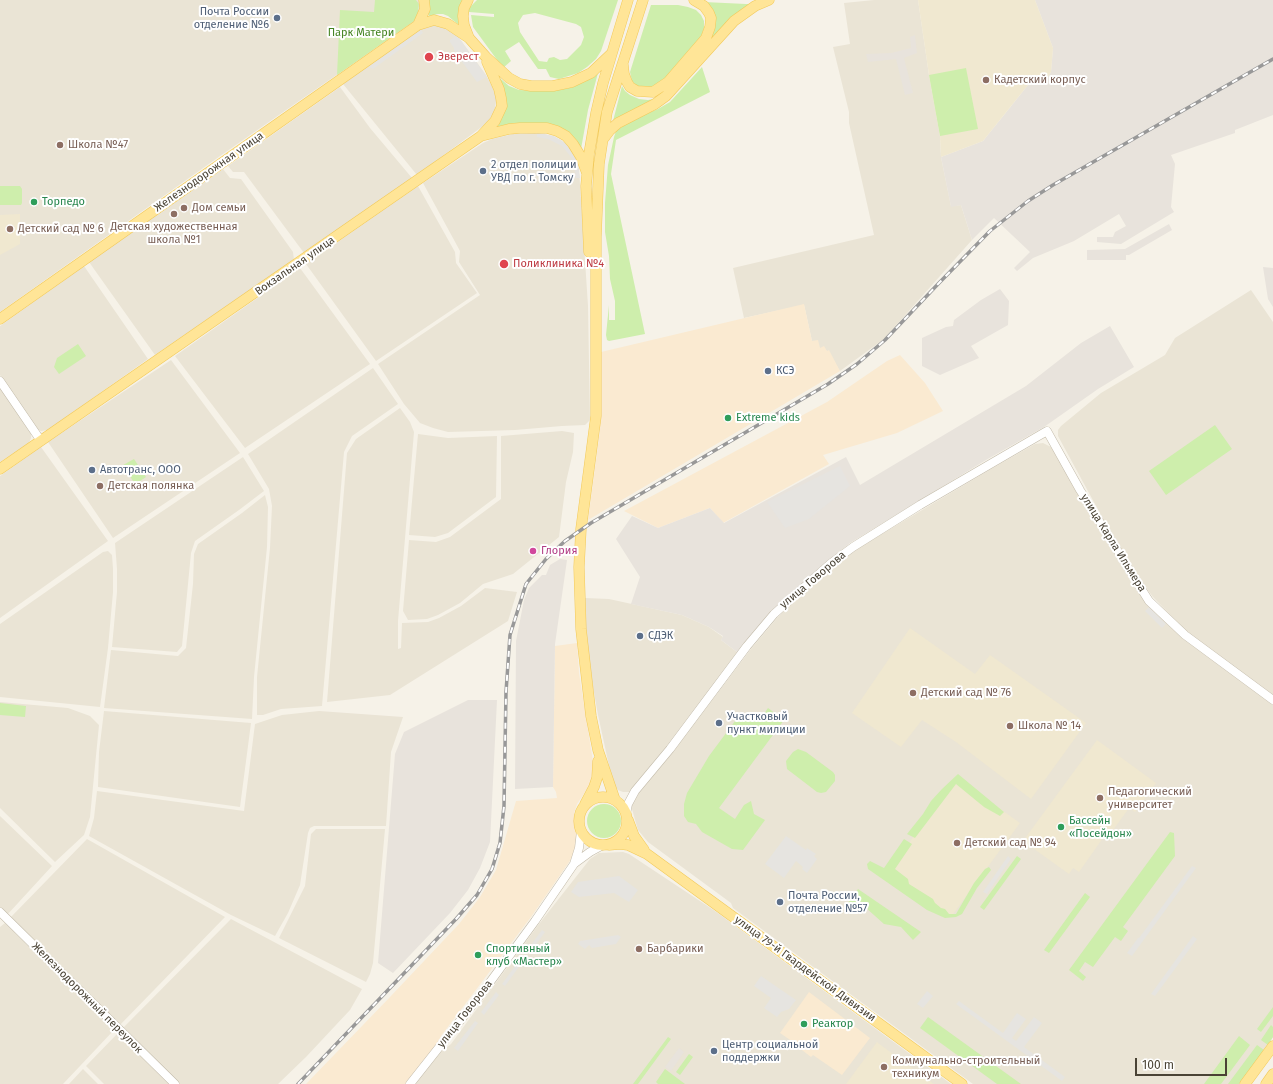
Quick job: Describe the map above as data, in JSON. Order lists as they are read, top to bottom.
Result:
{
  "streets": {
    "main road": ["Железнодорожная улица", "Вокзальная улица", "улица 79-й Гвардейской Дивизии"],
    "street": ["улица Карла Ильмера", "улица Говорова", "Железнодорожный переулок"]
  },
  "crossings": [
    ["улица Карла Ильмера", "улица Говорова"],
    ["улица Говорова", "улица 79-й Гвардейской Дивизии"]
  ],
  "parks": ["Парк Матери"],
  "places": [
    "Почта России отделение №6",
    "Эверест",
    "Кадетский корпус",
    "Школа №47",
    "2 отдел полиции УВД по г. Томску",
    "Торпедо",
    "Дом семьи",
    "Детская художественная школа №1",
    "Детский сад № 6",
    "Поликлиника №4",
    "КСЭ",
    "Extreme kids",
    "Автотранс, ООО",
    "Детская полянка",
    "Глория",
    "СДЭК",
    "Детский сад № 76",
    "Участковый пункт милиции",
    "Школа № 14",
    "Педагогический университет",
    "Бассейн «Посейдон»",
    "Детский сад № 94",
    "Почта России, отделение №57",
    "Барбарики",
    "Спортивный клуб «Мастер»",
    "Реактор",
    "Центр социальной поддержки",
    "Коммунально-строительный техникум"
  ],
  "scale_bar": "100 m"
}
